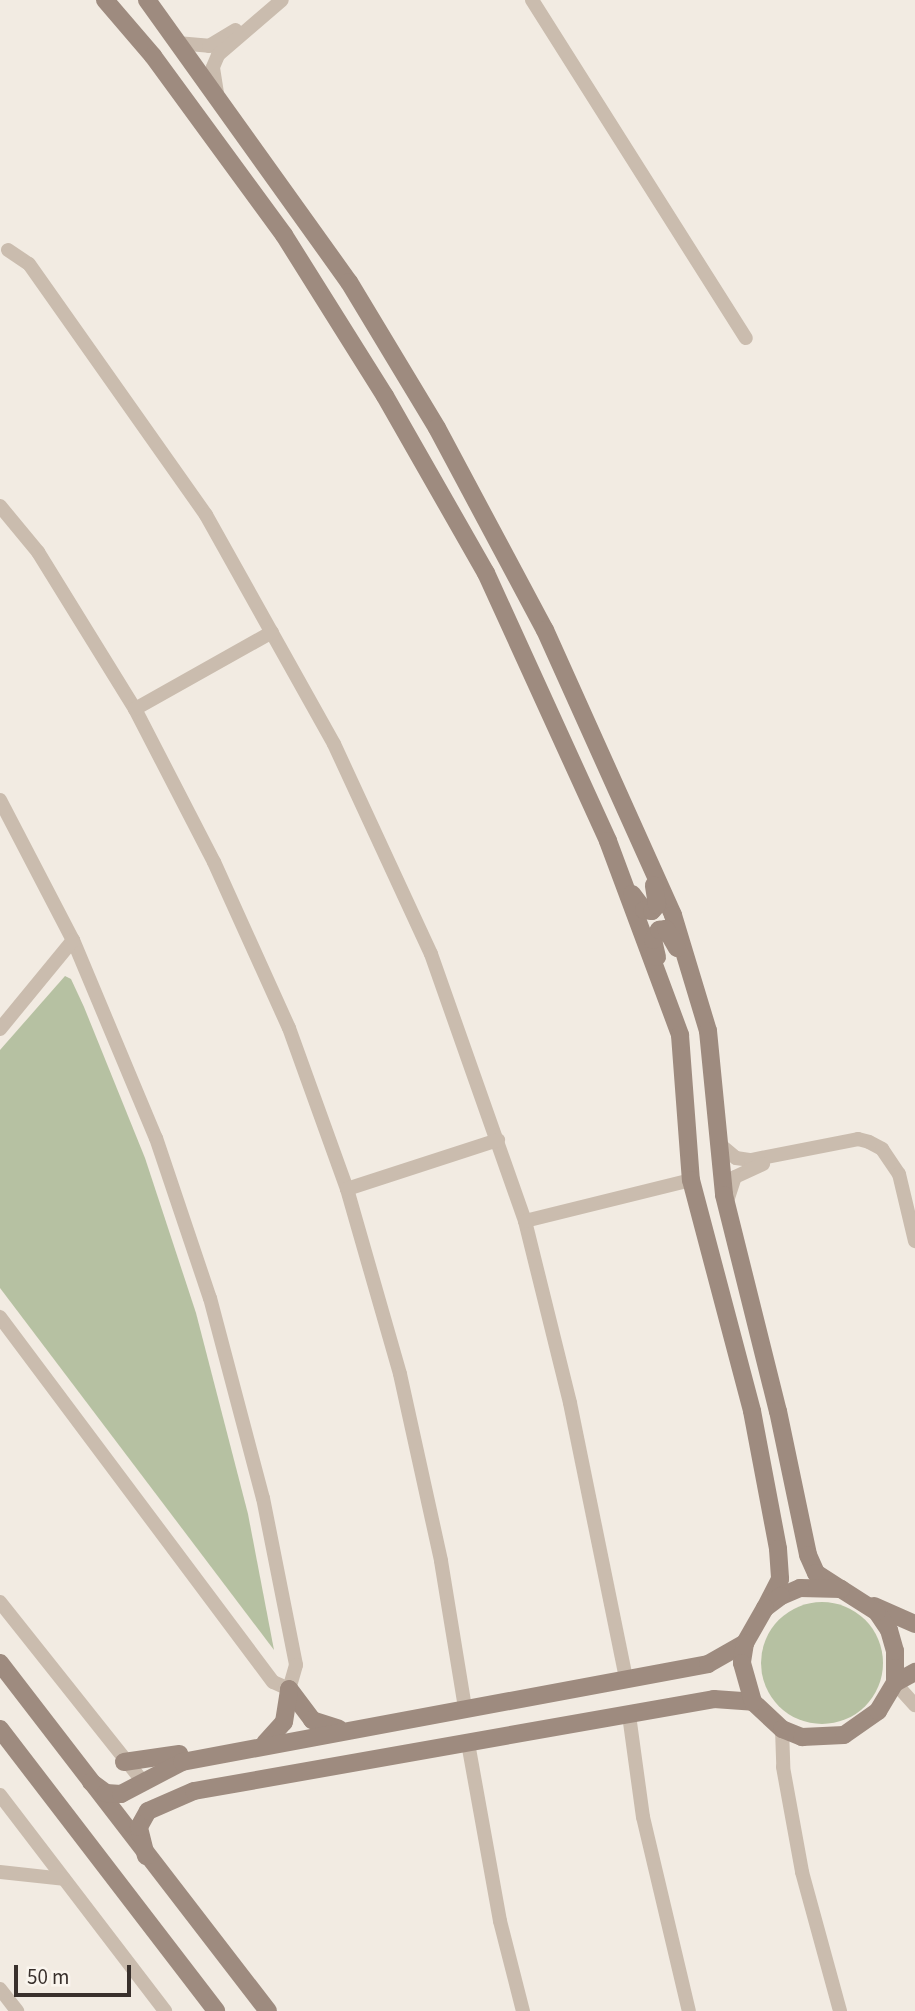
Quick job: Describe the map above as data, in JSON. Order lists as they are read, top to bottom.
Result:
{
  "scale_bar": "50 m"
}
